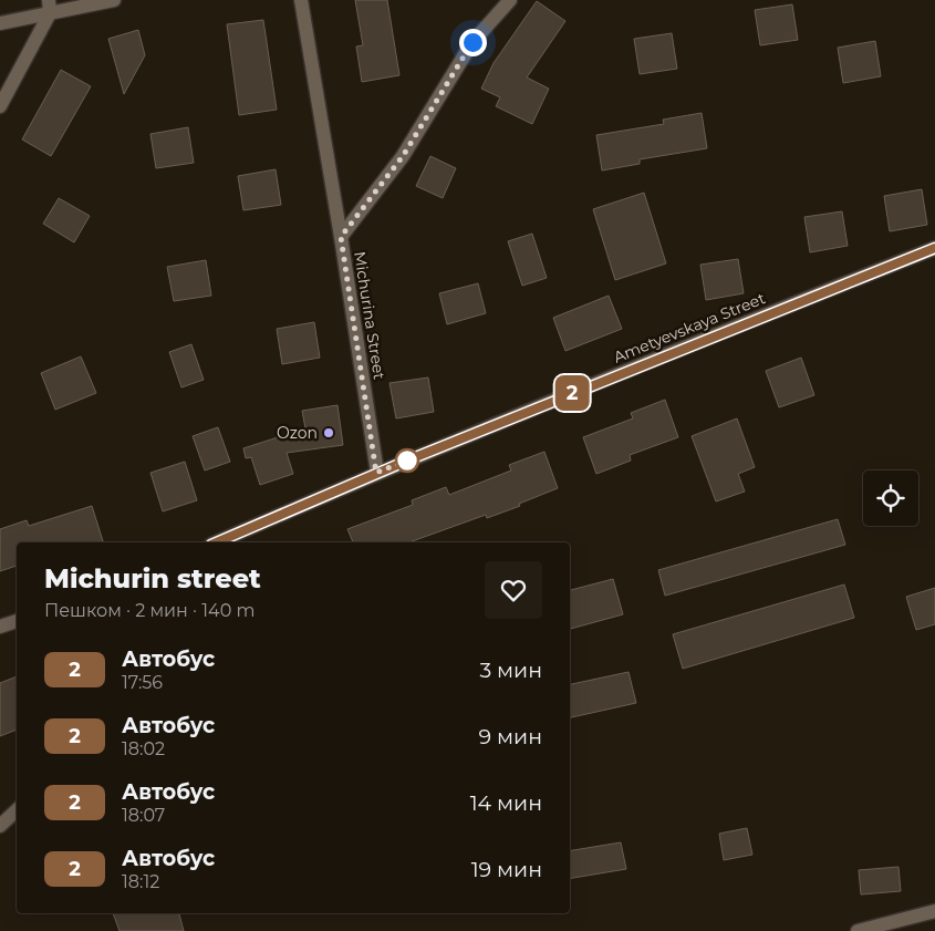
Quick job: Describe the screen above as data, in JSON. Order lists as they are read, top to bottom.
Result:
{
  "streets": {
    "street": ["Michurina Street", "Ametyevskaya Street"]
  },
  "crossings": [
    ["Michurina Street", "Ametyevskaya Street"]
  ],
  "places": ["Ozon"],
  "lines": ["bus line 2"],
  "page": {
    "on_map": "2",
    "heading": ["Michurin street", "Пешком · 2 мин · 140 m"],
    "list": [
      {
        "mark": "2",
        "name": "Автобус",
        "note": "17:56",
        "value": "3 мин"
      },
      {
        "mark": "2",
        "name": "Автобус",
        "note": "18:02",
        "value": "9 мин"
      },
      {
        "mark": "2",
        "name": "Автобус",
        "note": "18:07",
        "value": "14 мин"
      },
      {
        "mark": "2",
        "name": "Автобус",
        "note": "18:12",
        "value": "19 мин"
      }
    ]
  }
}
